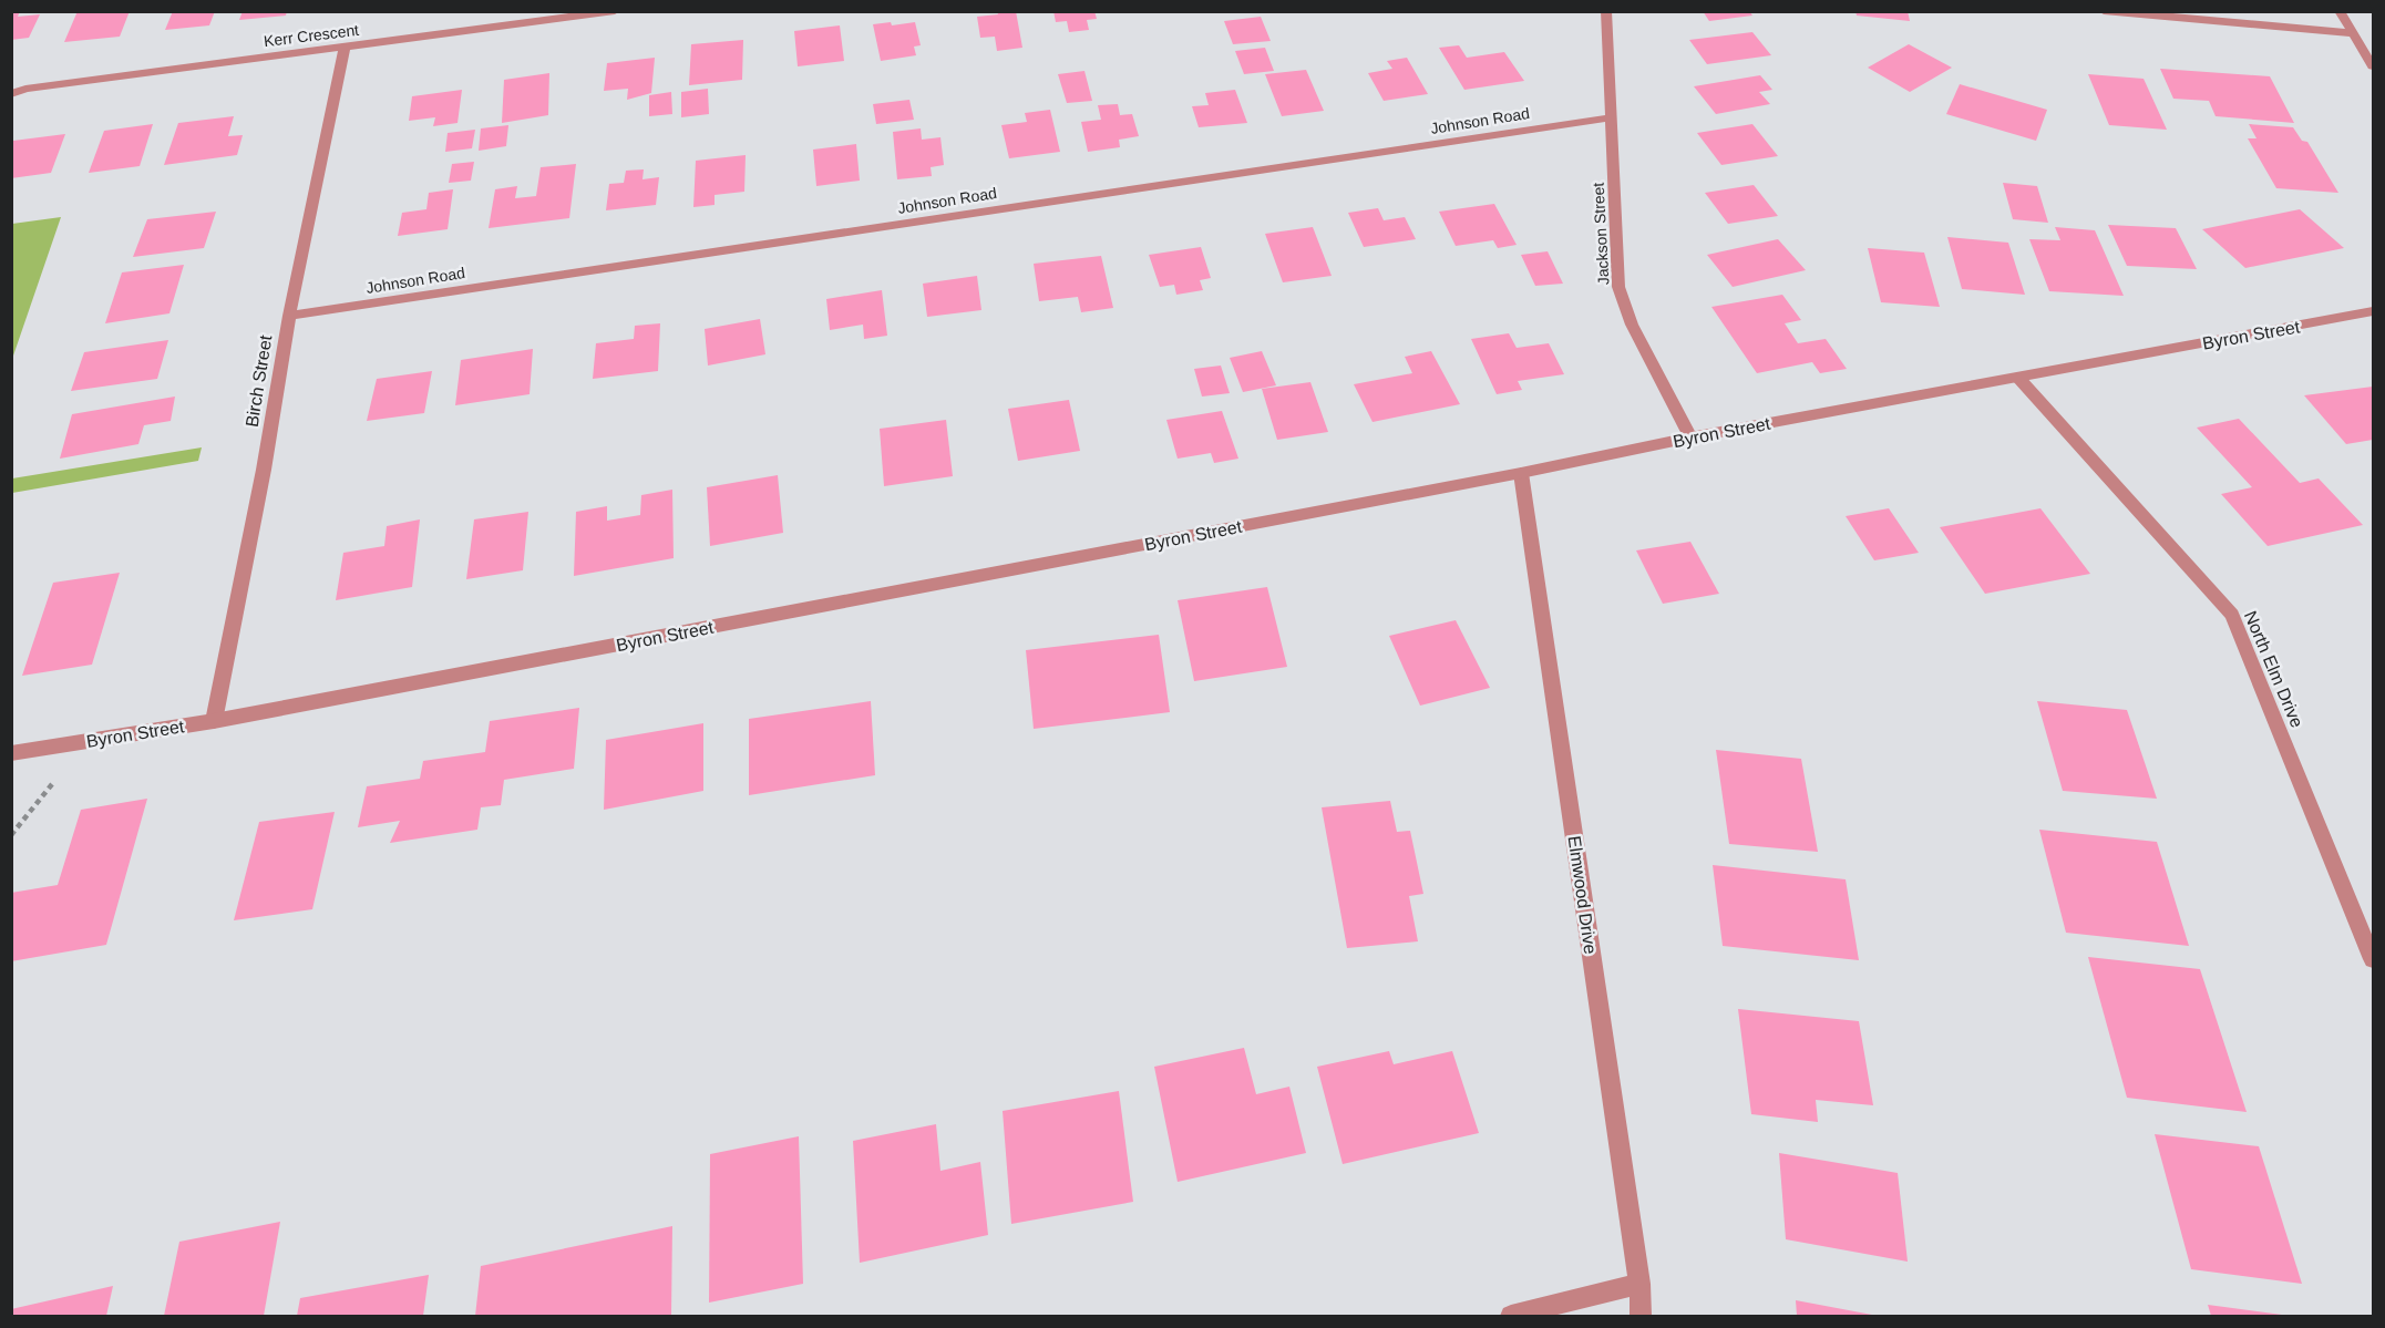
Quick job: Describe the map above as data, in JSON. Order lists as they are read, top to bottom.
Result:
{
  "streets": {
    "street": [
      "Kerr Crescent",
      "Johnson Road",
      "Jackson Street",
      "Byron Street",
      "Birch Street",
      "North Elm Drive",
      "Elmwood Drive"
    ]
  },
  "crossings": [
    ["Kerr Crescent", "Birch Street"],
    ["Johnson Road", "Jackson Street"],
    ["Johnson Road", "Birch Street"],
    ["Jackson Street", "Byron Street"],
    ["Byron Street", "Birch Street"],
    ["Byron Street", "North Elm Drive"],
    ["Byron Street", "Elmwood Drive"]
  ]
}
